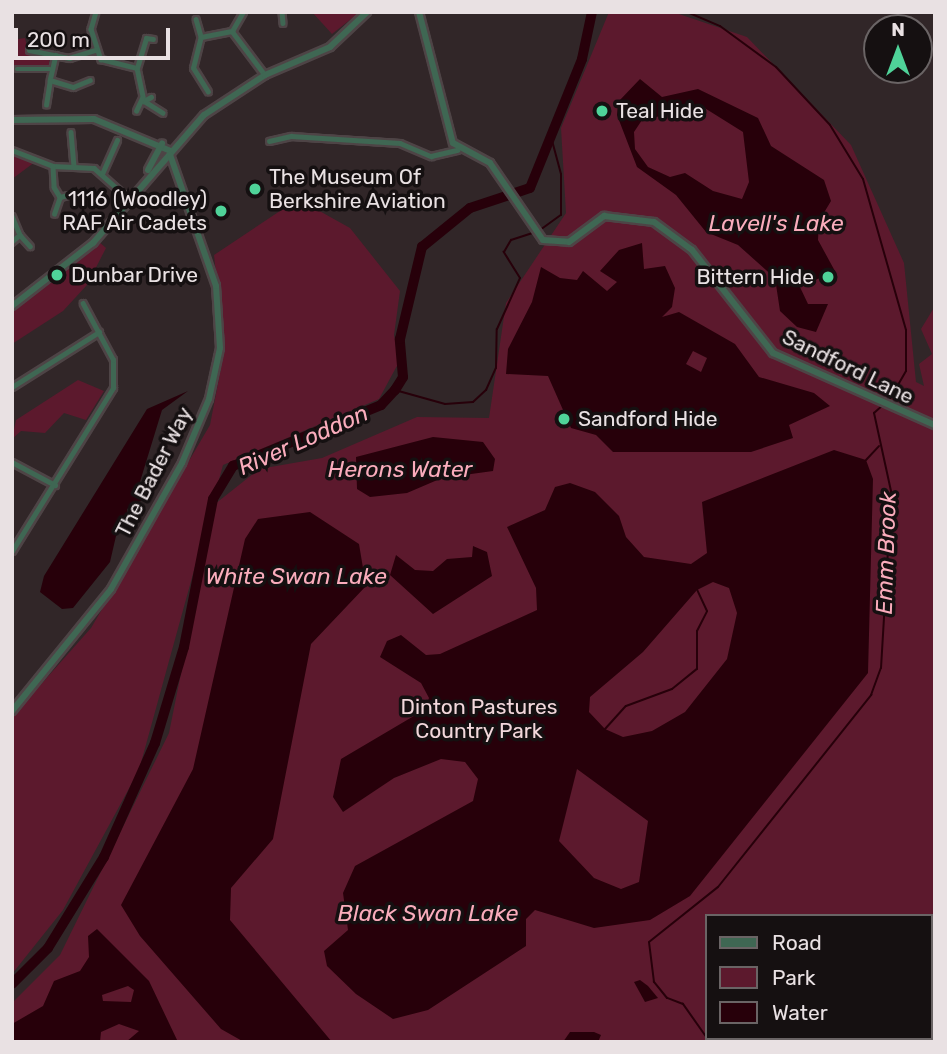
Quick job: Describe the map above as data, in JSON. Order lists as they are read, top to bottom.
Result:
{
  "streets": {
    "street": ["Sandford Lane", "The Bader Way"]
  },
  "water": [
    "Lavell's Lake",
    "River Loddon",
    "Herons Water",
    "Emm Brook",
    "White Swan Lake",
    "Black Swan Lake"
  ],
  "parks": ["Dinton Pastures Country Park"],
  "places": [
    "Teal Hide",
    "The Museum Of Berkshire Aviation",
    "1116 (Woodley) RAF Air Cadets",
    "Dunbar Drive",
    "Bittern Hide",
    "Sandford Hide"
  ],
  "legend": ["Road", "Park", "Water"],
  "scale_bar": "200 m",
  "north": "top"
}
